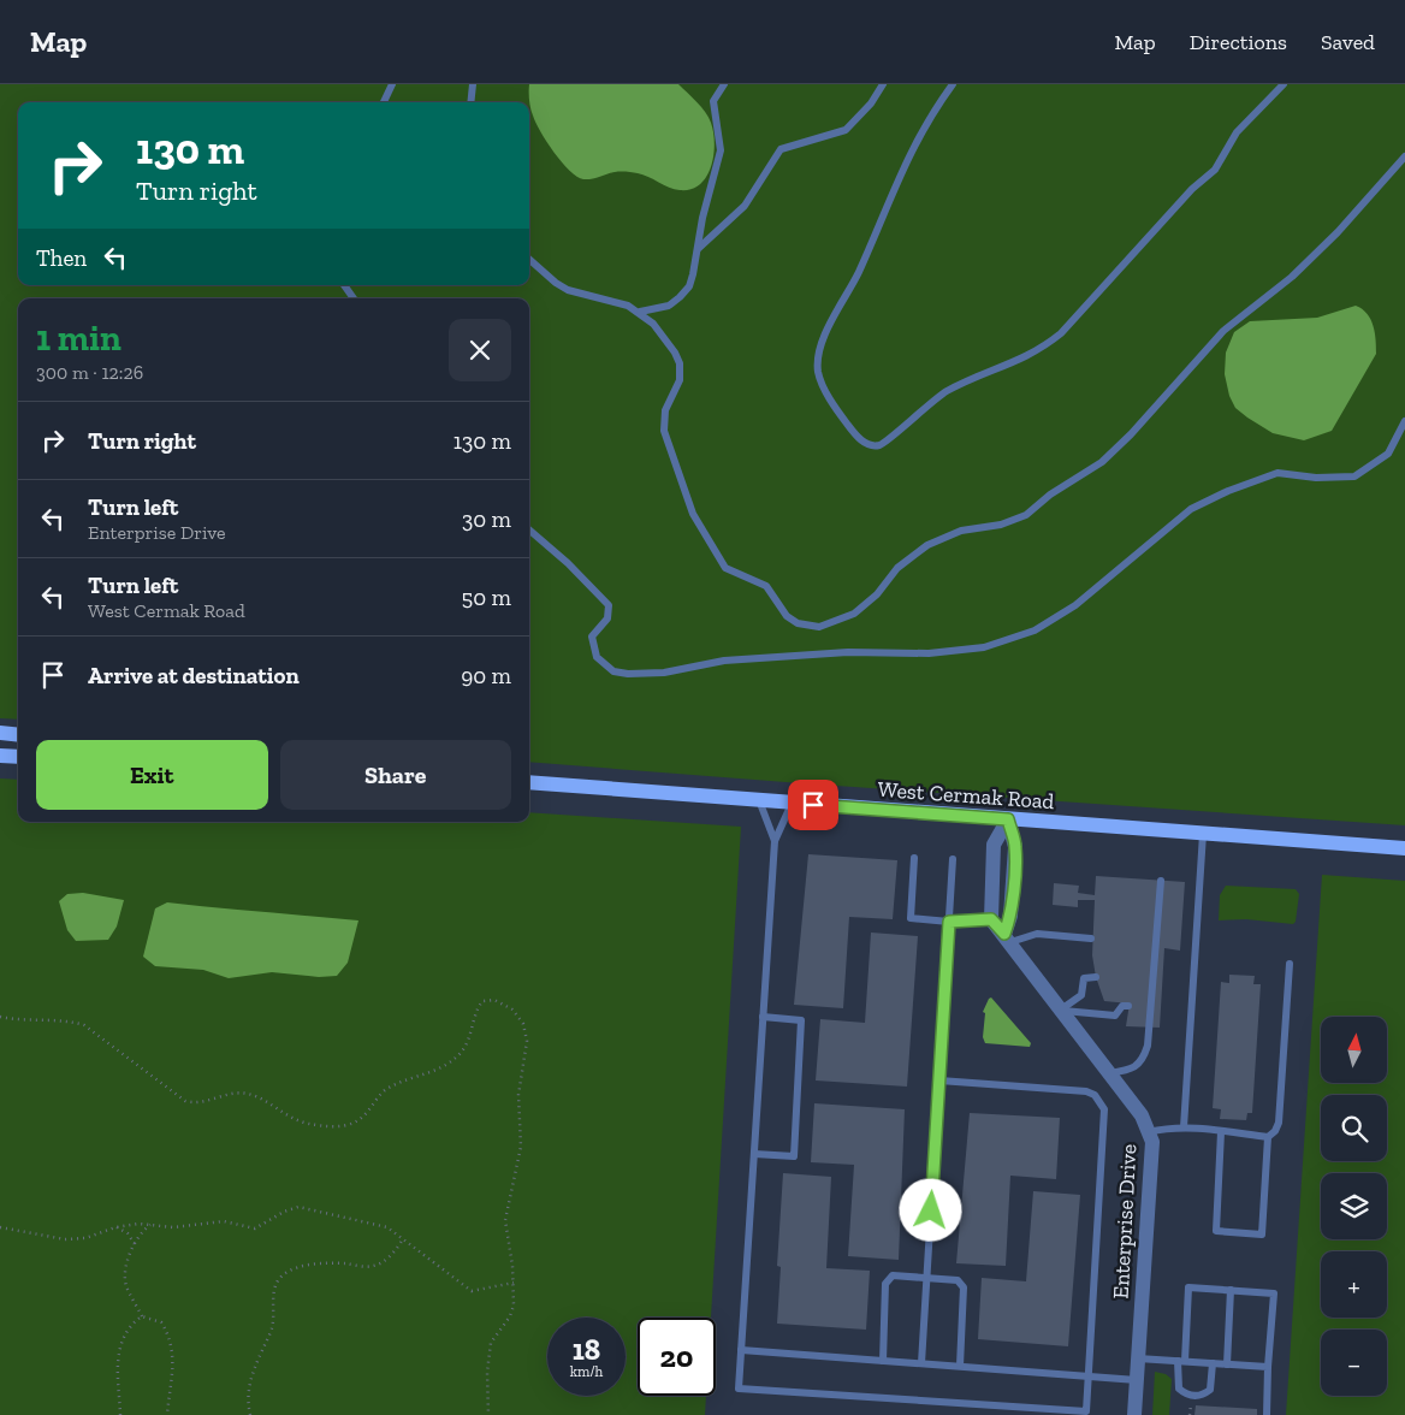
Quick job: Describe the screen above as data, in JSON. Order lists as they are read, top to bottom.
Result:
{
  "streets": {
    "main road": ["West Cermak Road"],
    "street": ["Enterprise Drive"]
  },
  "north": "top",
  "page": {
    "header": "Map",
    "nav": ["Map", "Directions", "Saved"],
    "turn": ["130 m", "Turn right"],
    "then": "Then",
    "heading": ["1 min", "300 m · 12:26"],
    "list": [
      {
        "name": "Turn right",
        "value": "130 m"
      },
      {
        "name": "Turn left",
        "note": "Enterprise Drive",
        "value": "30 m"
      },
      {
        "name": "Turn left",
        "note": "West Cermak Road",
        "value": "50 m"
      },
      {
        "name": "Arrive at destination",
        "value": "90 m"
      }
    ],
    "buttons": ["Exit", "Share"],
    "map_buttons": ["+", "−"],
    "speed": "18 km/h",
    "limit": "20"
  }
}
